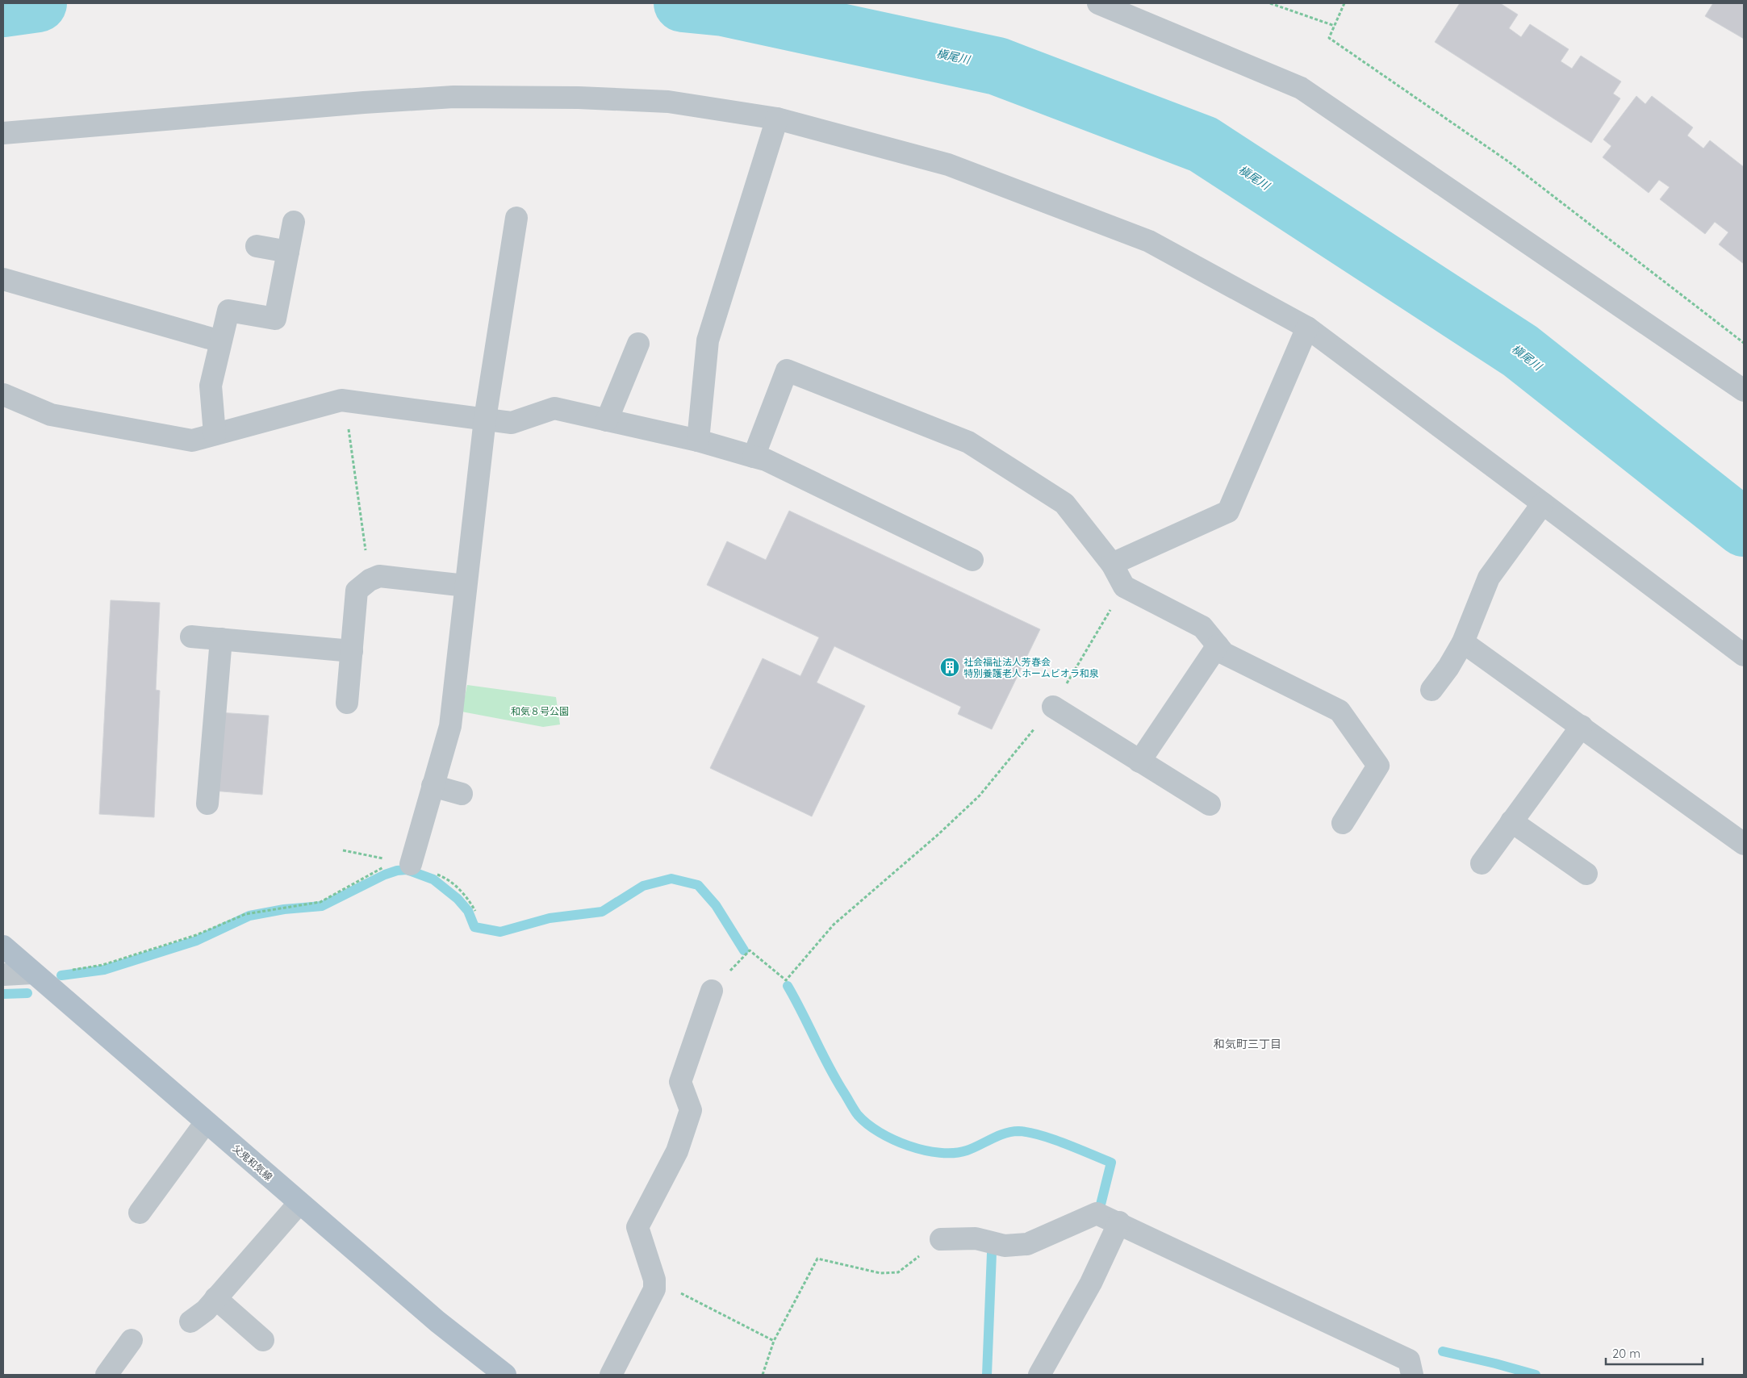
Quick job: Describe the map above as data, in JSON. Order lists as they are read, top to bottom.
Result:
{
  "streets": {
    "main road": ["父鬼和気線"]
  },
  "districts": ["和気町三丁目"],
  "water": ["槇尾川"],
  "parks": ["和気８号公園"],
  "places": {
    "building": ["社会福祉法人芳春会 特別養護老人ホームビオラ和泉"]
  },
  "scale_bar": "20 m"
}
